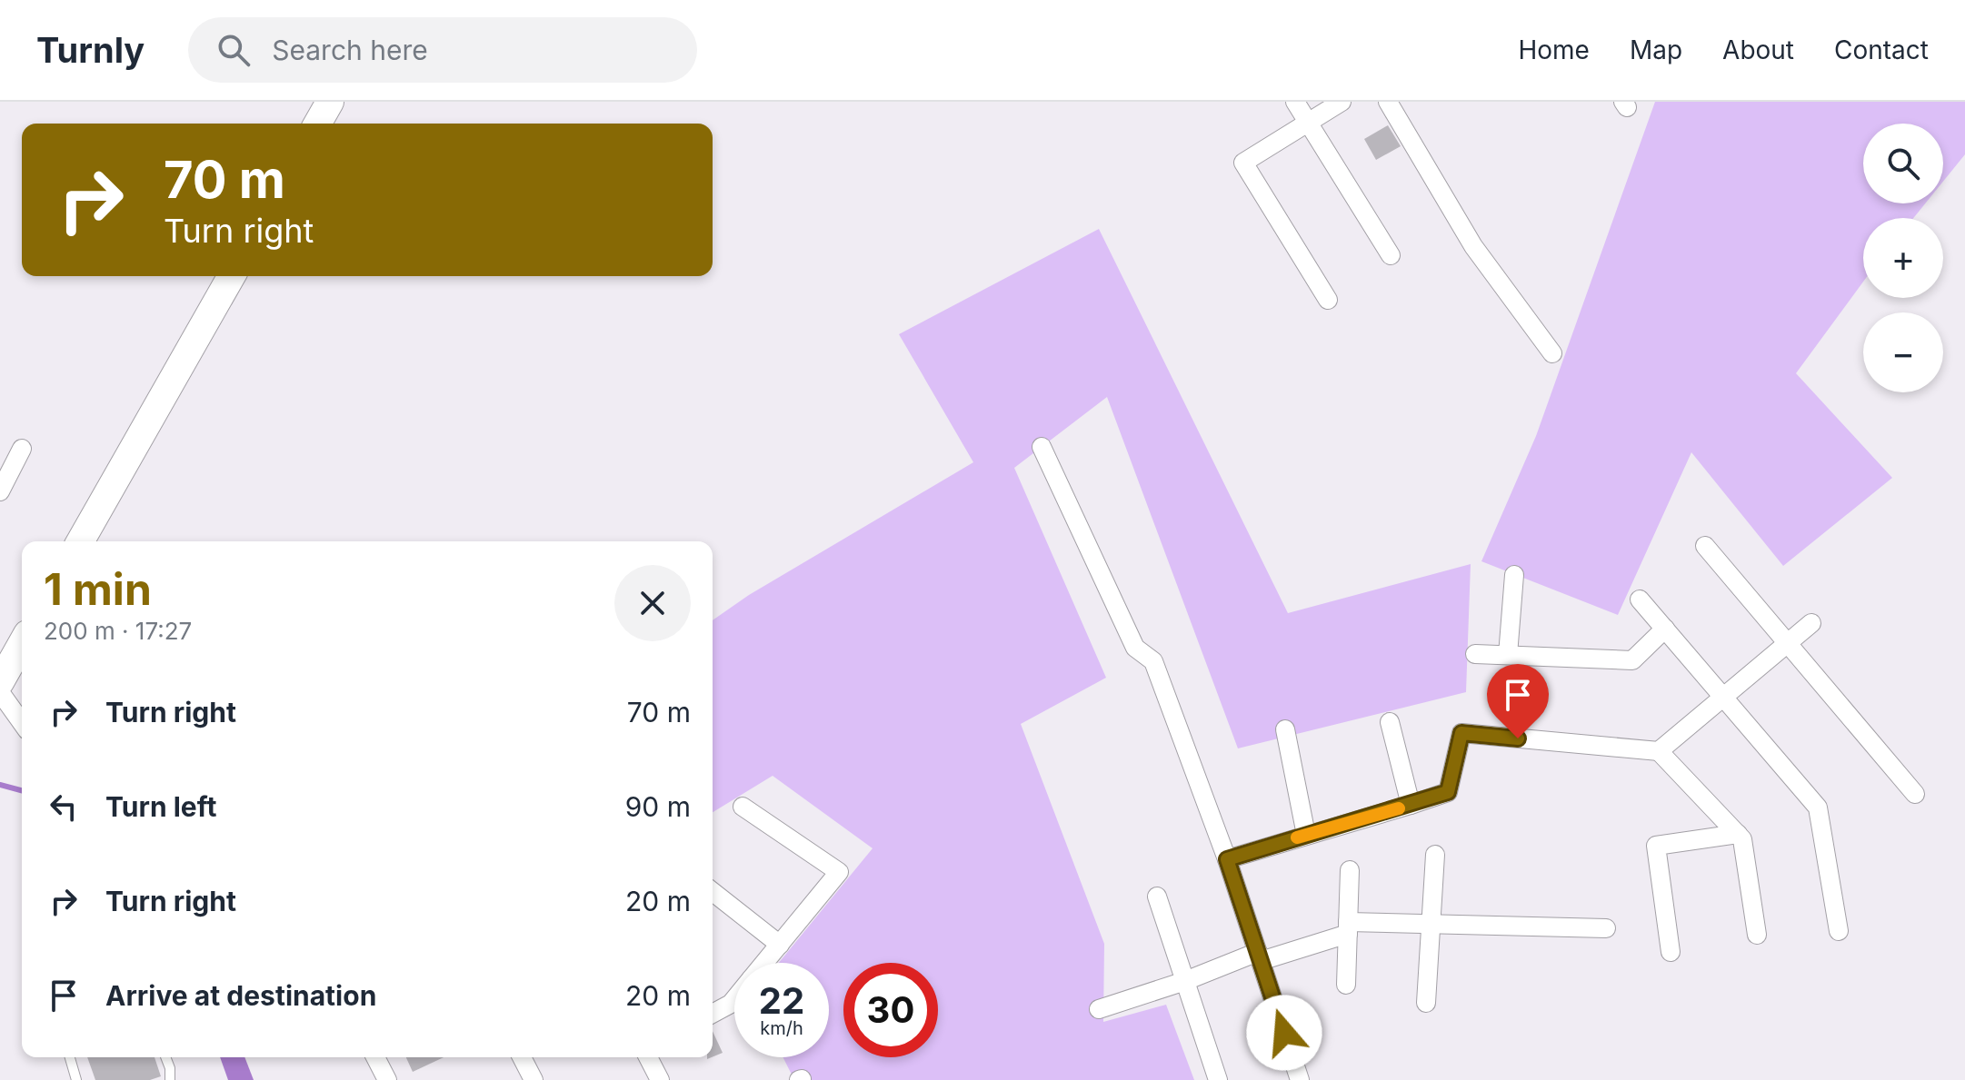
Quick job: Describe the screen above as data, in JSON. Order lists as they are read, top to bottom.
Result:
{
  "page": {
    "header": "Turnly",
    "search": "Search here",
    "nav": [
      "Home",
      "Map",
      "About",
      "Contact"
    ],
    "map_buttons": ["+", "−"],
    "turn": ["70 m", "Turn right"],
    "heading": ["1 min", "200 m · 17:27"],
    "list": [
      {
        "name": "Turn right",
        "value": "70 m"
      },
      {
        "name": "Turn left",
        "value": "90 m"
      },
      {
        "name": "Turn right",
        "value": "20 m"
      },
      {
        "name": "Arrive at destination",
        "value": "20 m"
      }
    ],
    "speed": "22 km/h",
    "limit": "30"
  }
}
